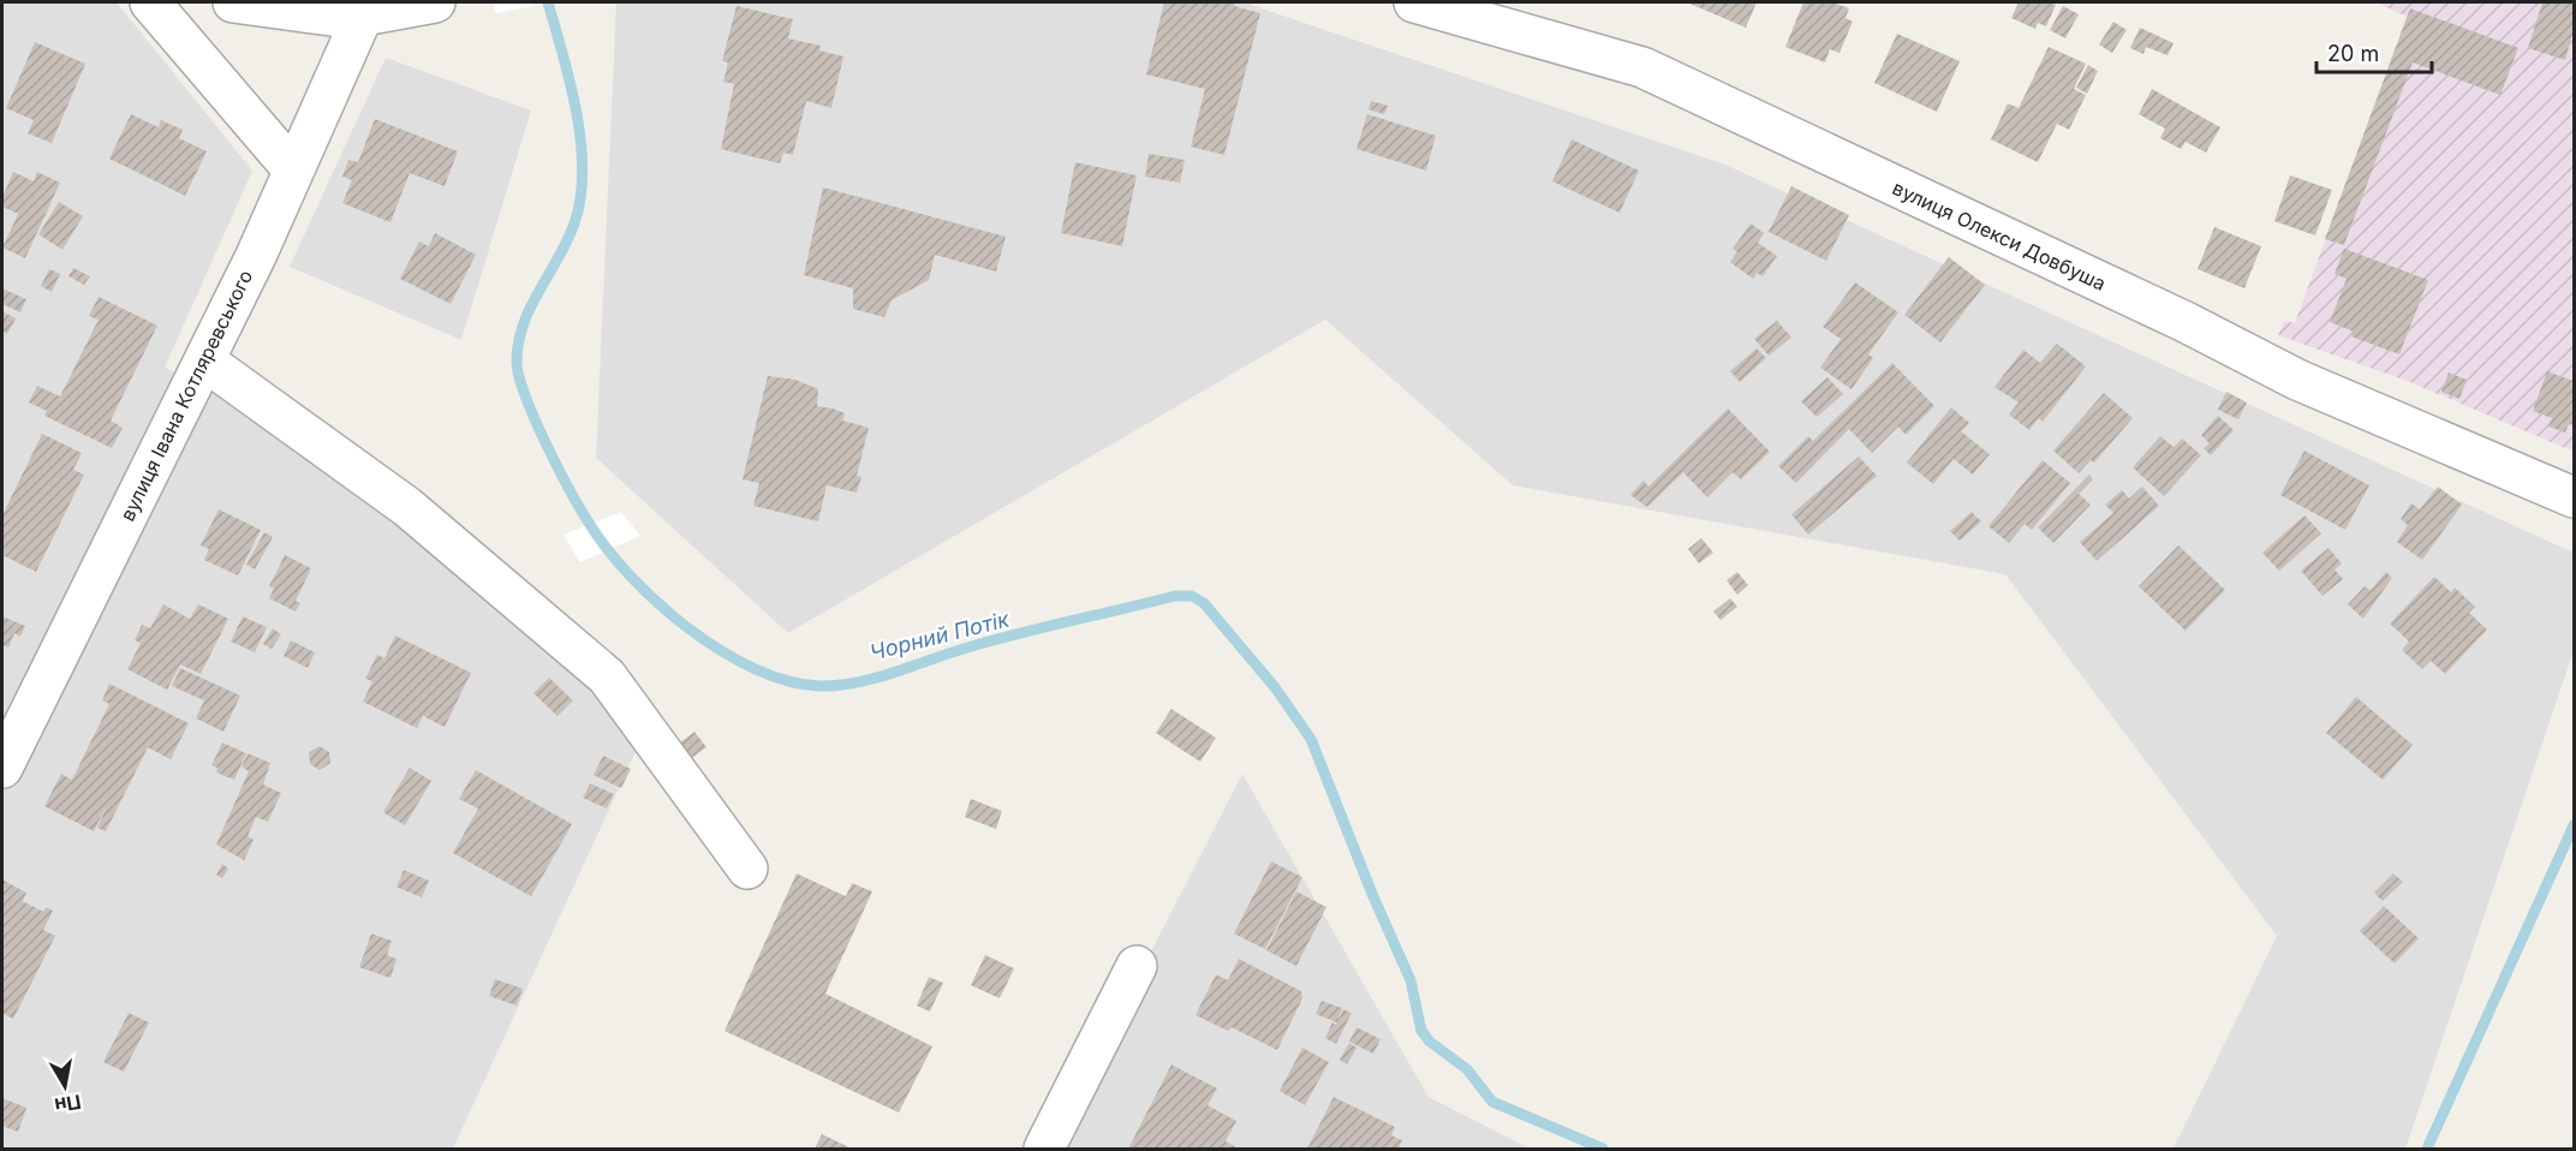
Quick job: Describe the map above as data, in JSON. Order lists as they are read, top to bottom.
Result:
{
  "streets": {
    "street": ["вулиця Олекси Довбуша", "вулиця Івана Котляревського"]
  },
  "water": ["Чорний Потік"],
  "scale_bar": "20 m",
  "north": "bottom"
}
